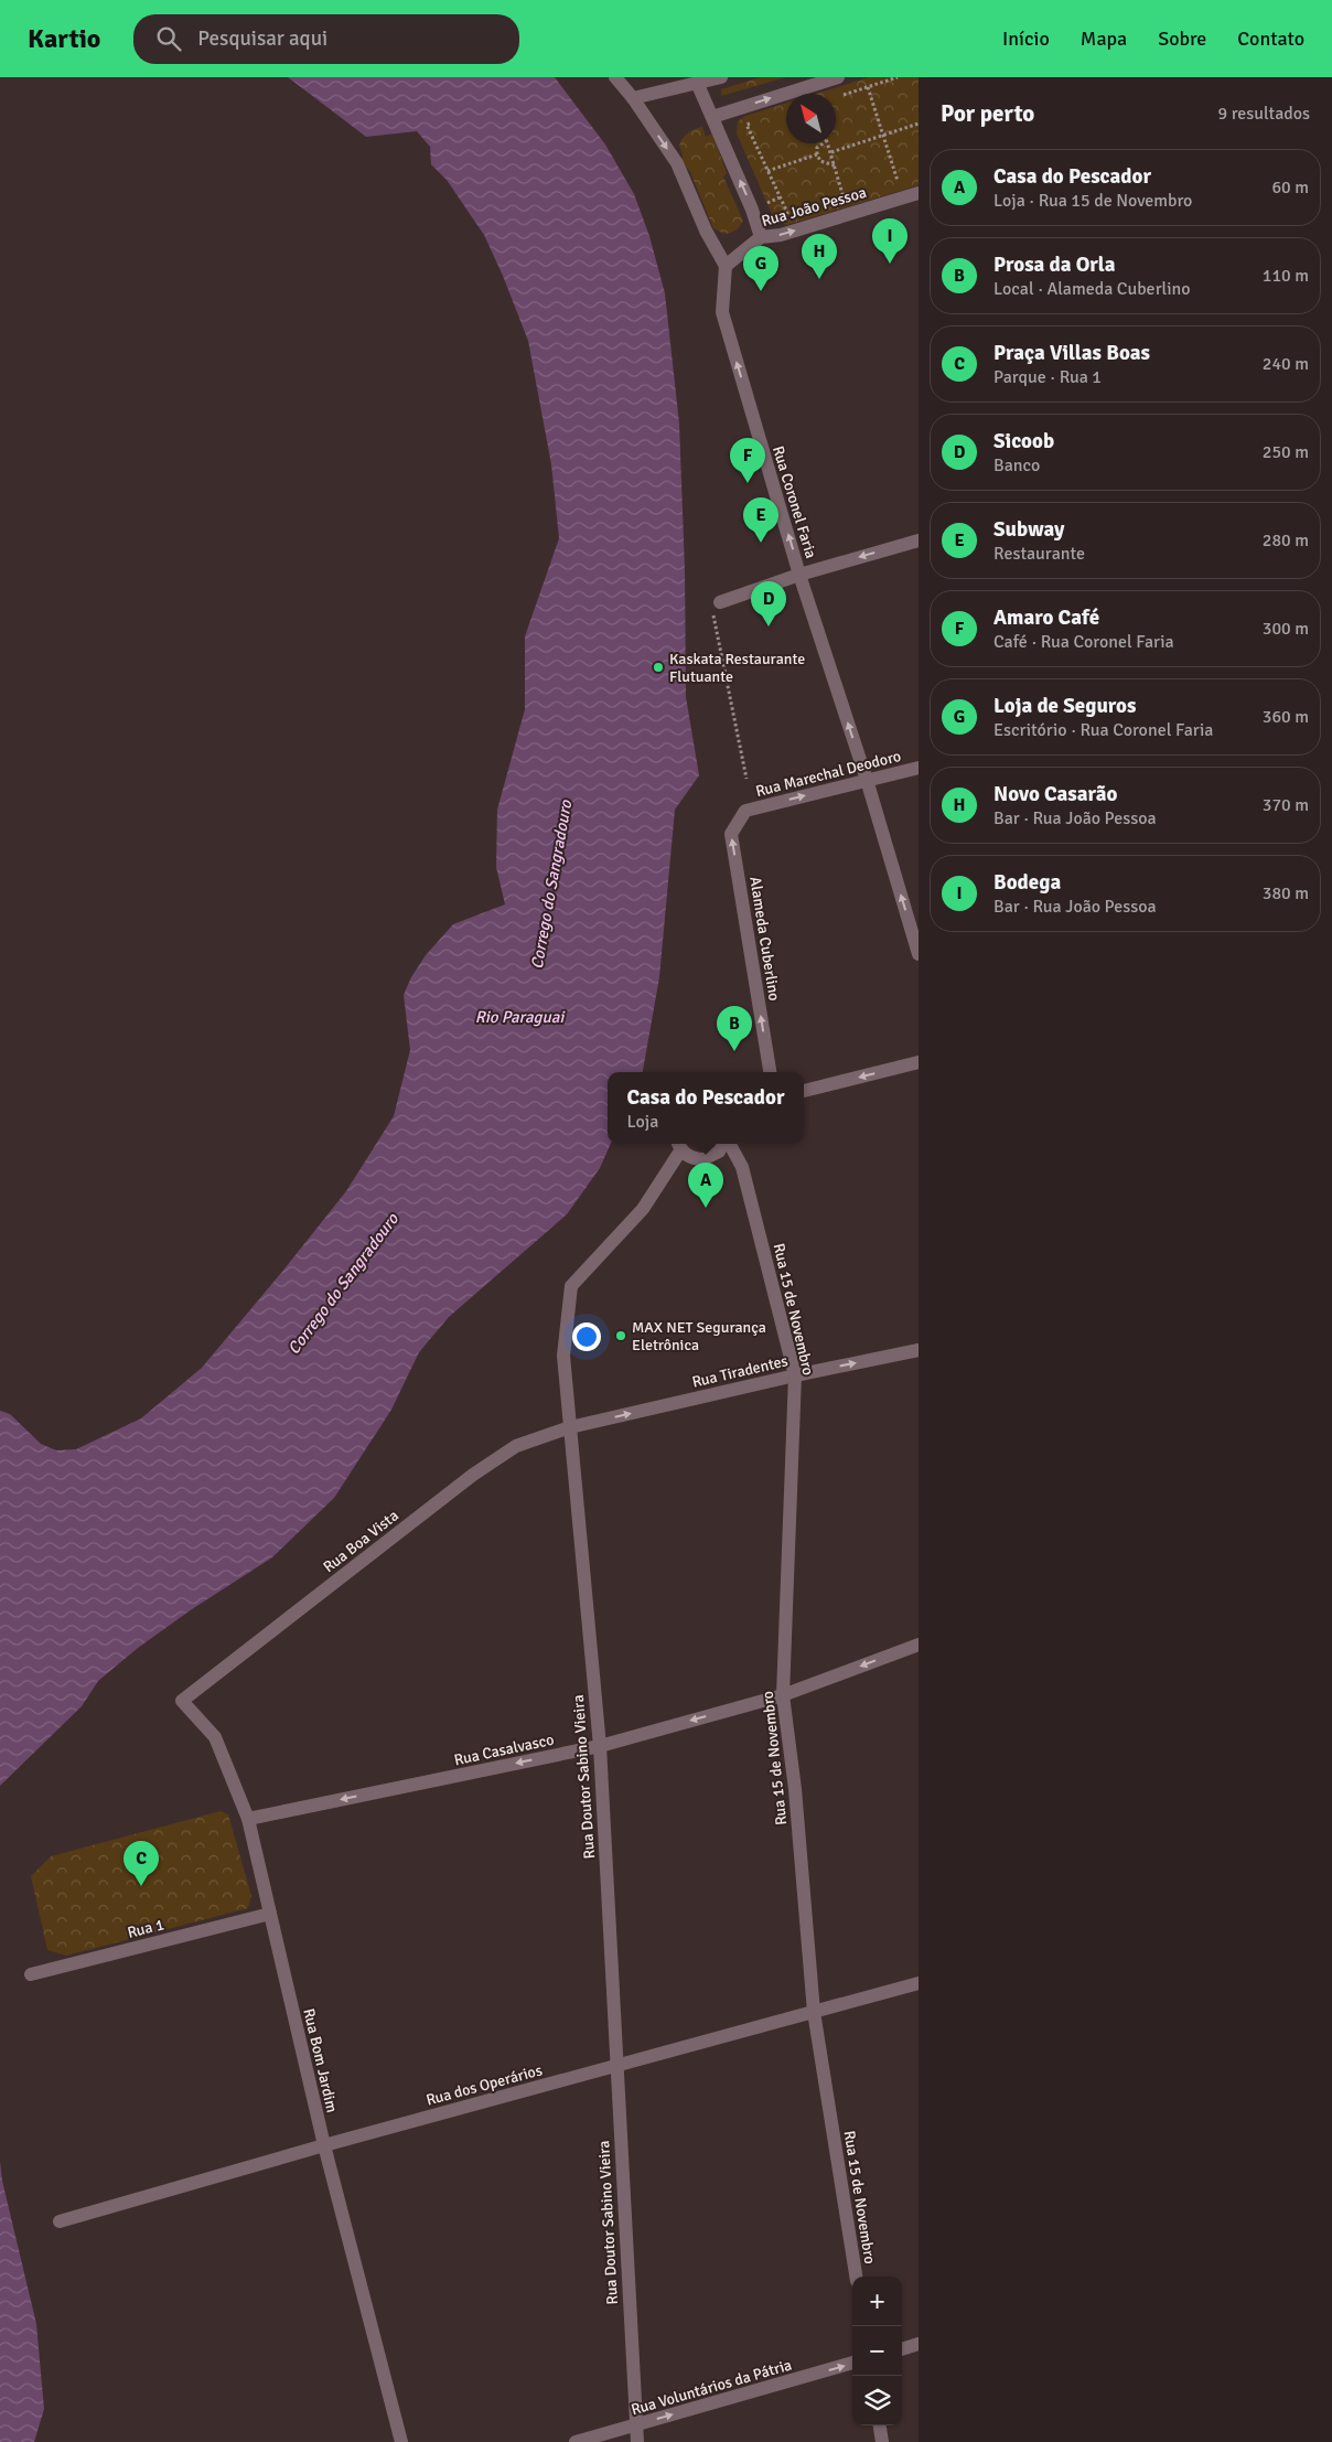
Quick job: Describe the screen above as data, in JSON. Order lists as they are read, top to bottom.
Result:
{
  "streets": {
    "street": [
      "Rua João Pessoa",
      "Rua Coronel Faria",
      "Rua Marechal Deodoro",
      "Alameda Cuberlino",
      "Rua 15 de Novembro",
      "Rua Tiradentes",
      "Rua Boa Vista",
      "Rua Casalvasco",
      "Rua Doutor Sabino Vieira",
      "Rua 1",
      "Rua Bom Jardim",
      "Rua dos Operários",
      "Rua Voluntários da Pátria"
    ]
  },
  "crossings": [
    ["Rua João Pessoa", "Rua Coronel Faria"],
    ["Rua Coronel Faria", "Rua Marechal Deodoro"],
    ["Rua Marechal Deodoro", "Alameda Cuberlino"],
    ["Rua 15 de Novembro", "Rua Tiradentes"],
    ["Rua 15 de Novembro", "Rua Casalvasco"],
    ["Rua 15 de Novembro", "Rua dos Operários"],
    ["Rua Tiradentes", "Rua Boa Vista"],
    ["Rua Tiradentes", "Rua Doutor Sabino Vieira"],
    ["Rua Boa Vista", "Rua Doutor Sabino Vieira"],
    ["Rua Boa Vista", "Rua Bom Jardim"],
    ["Rua Casalvasco", "Rua Doutor Sabino Vieira"],
    ["Rua Casalvasco", "Rua Bom Jardim"],
    ["Rua Doutor Sabino Vieira", "Rua dos Operários"],
    ["Rua Doutor Sabino Vieira", "Rua Voluntários da Pátria"],
    ["Rua 1", "Rua Bom Jardim"],
    ["Rua Bom Jardim", "Rua dos Operários"]
  ],
  "one_way": [
    "Rua João Pessoa",
    "Rua Coronel Faria",
    "Rua Marechal Deodoro",
    "Alameda Cuberlino",
    "Rua Tiradentes",
    "Rua Casalvasco",
    "Rua Voluntários da Pátria"
  ],
  "water": ["Corrego do Sangradouro", "Rio Paraguai"],
  "places": ["Kaskata Restaurante Flutuante", "MAX NET Segurança Eletrônica"],
  "north": "top left",
  "page": {
    "header": "Kartio",
    "search": "Pesquisar aqui",
    "nav": [
      "Início",
      "Mapa",
      "Sobre",
      "Contato"
    ],
    "heading": ["Por perto", "9 resultados"],
    "list": [
      {
        "mark": "A",
        "name": "Casa do Pescador",
        "note": "Loja · Rua 15 de Novembro",
        "value": "60 m"
      },
      {
        "mark": "B",
        "name": "Prosa da Orla",
        "note": "Local · Alameda Cuberlino",
        "value": "110 m"
      },
      {
        "mark": "C",
        "name": "Praça Villas Boas",
        "note": "Parque · Rua 1",
        "value": "240 m"
      },
      {
        "mark": "D",
        "name": "Sicoob",
        "note": "Banco",
        "value": "250 m"
      },
      {
        "mark": "E",
        "name": "Subway",
        "note": "Restaurante",
        "value": "280 m"
      },
      {
        "mark": "F",
        "name": "Amaro Café",
        "note": "Café · Rua Coronel Faria",
        "value": "300 m"
      },
      {
        "mark": "G",
        "name": "Loja de Seguros",
        "note": "Escritório · Rua Coronel Faria",
        "value": "360 m"
      },
      {
        "mark": "H",
        "name": "Novo Casarão",
        "note": "Bar · Rua João Pessoa",
        "value": "370 m"
      },
      {
        "mark": "I",
        "name": "Bodega",
        "note": "Bar · Rua João Pessoa",
        "value": "380 m"
      }
    ],
    "pins": [
      "I",
      "H",
      "G",
      "F",
      "E",
      "D",
      "B",
      "A",
      "C"
    ],
    "popup": ["Casa do Pescador", "Loja"],
    "map_buttons": ["+", "−"]
  }
}
